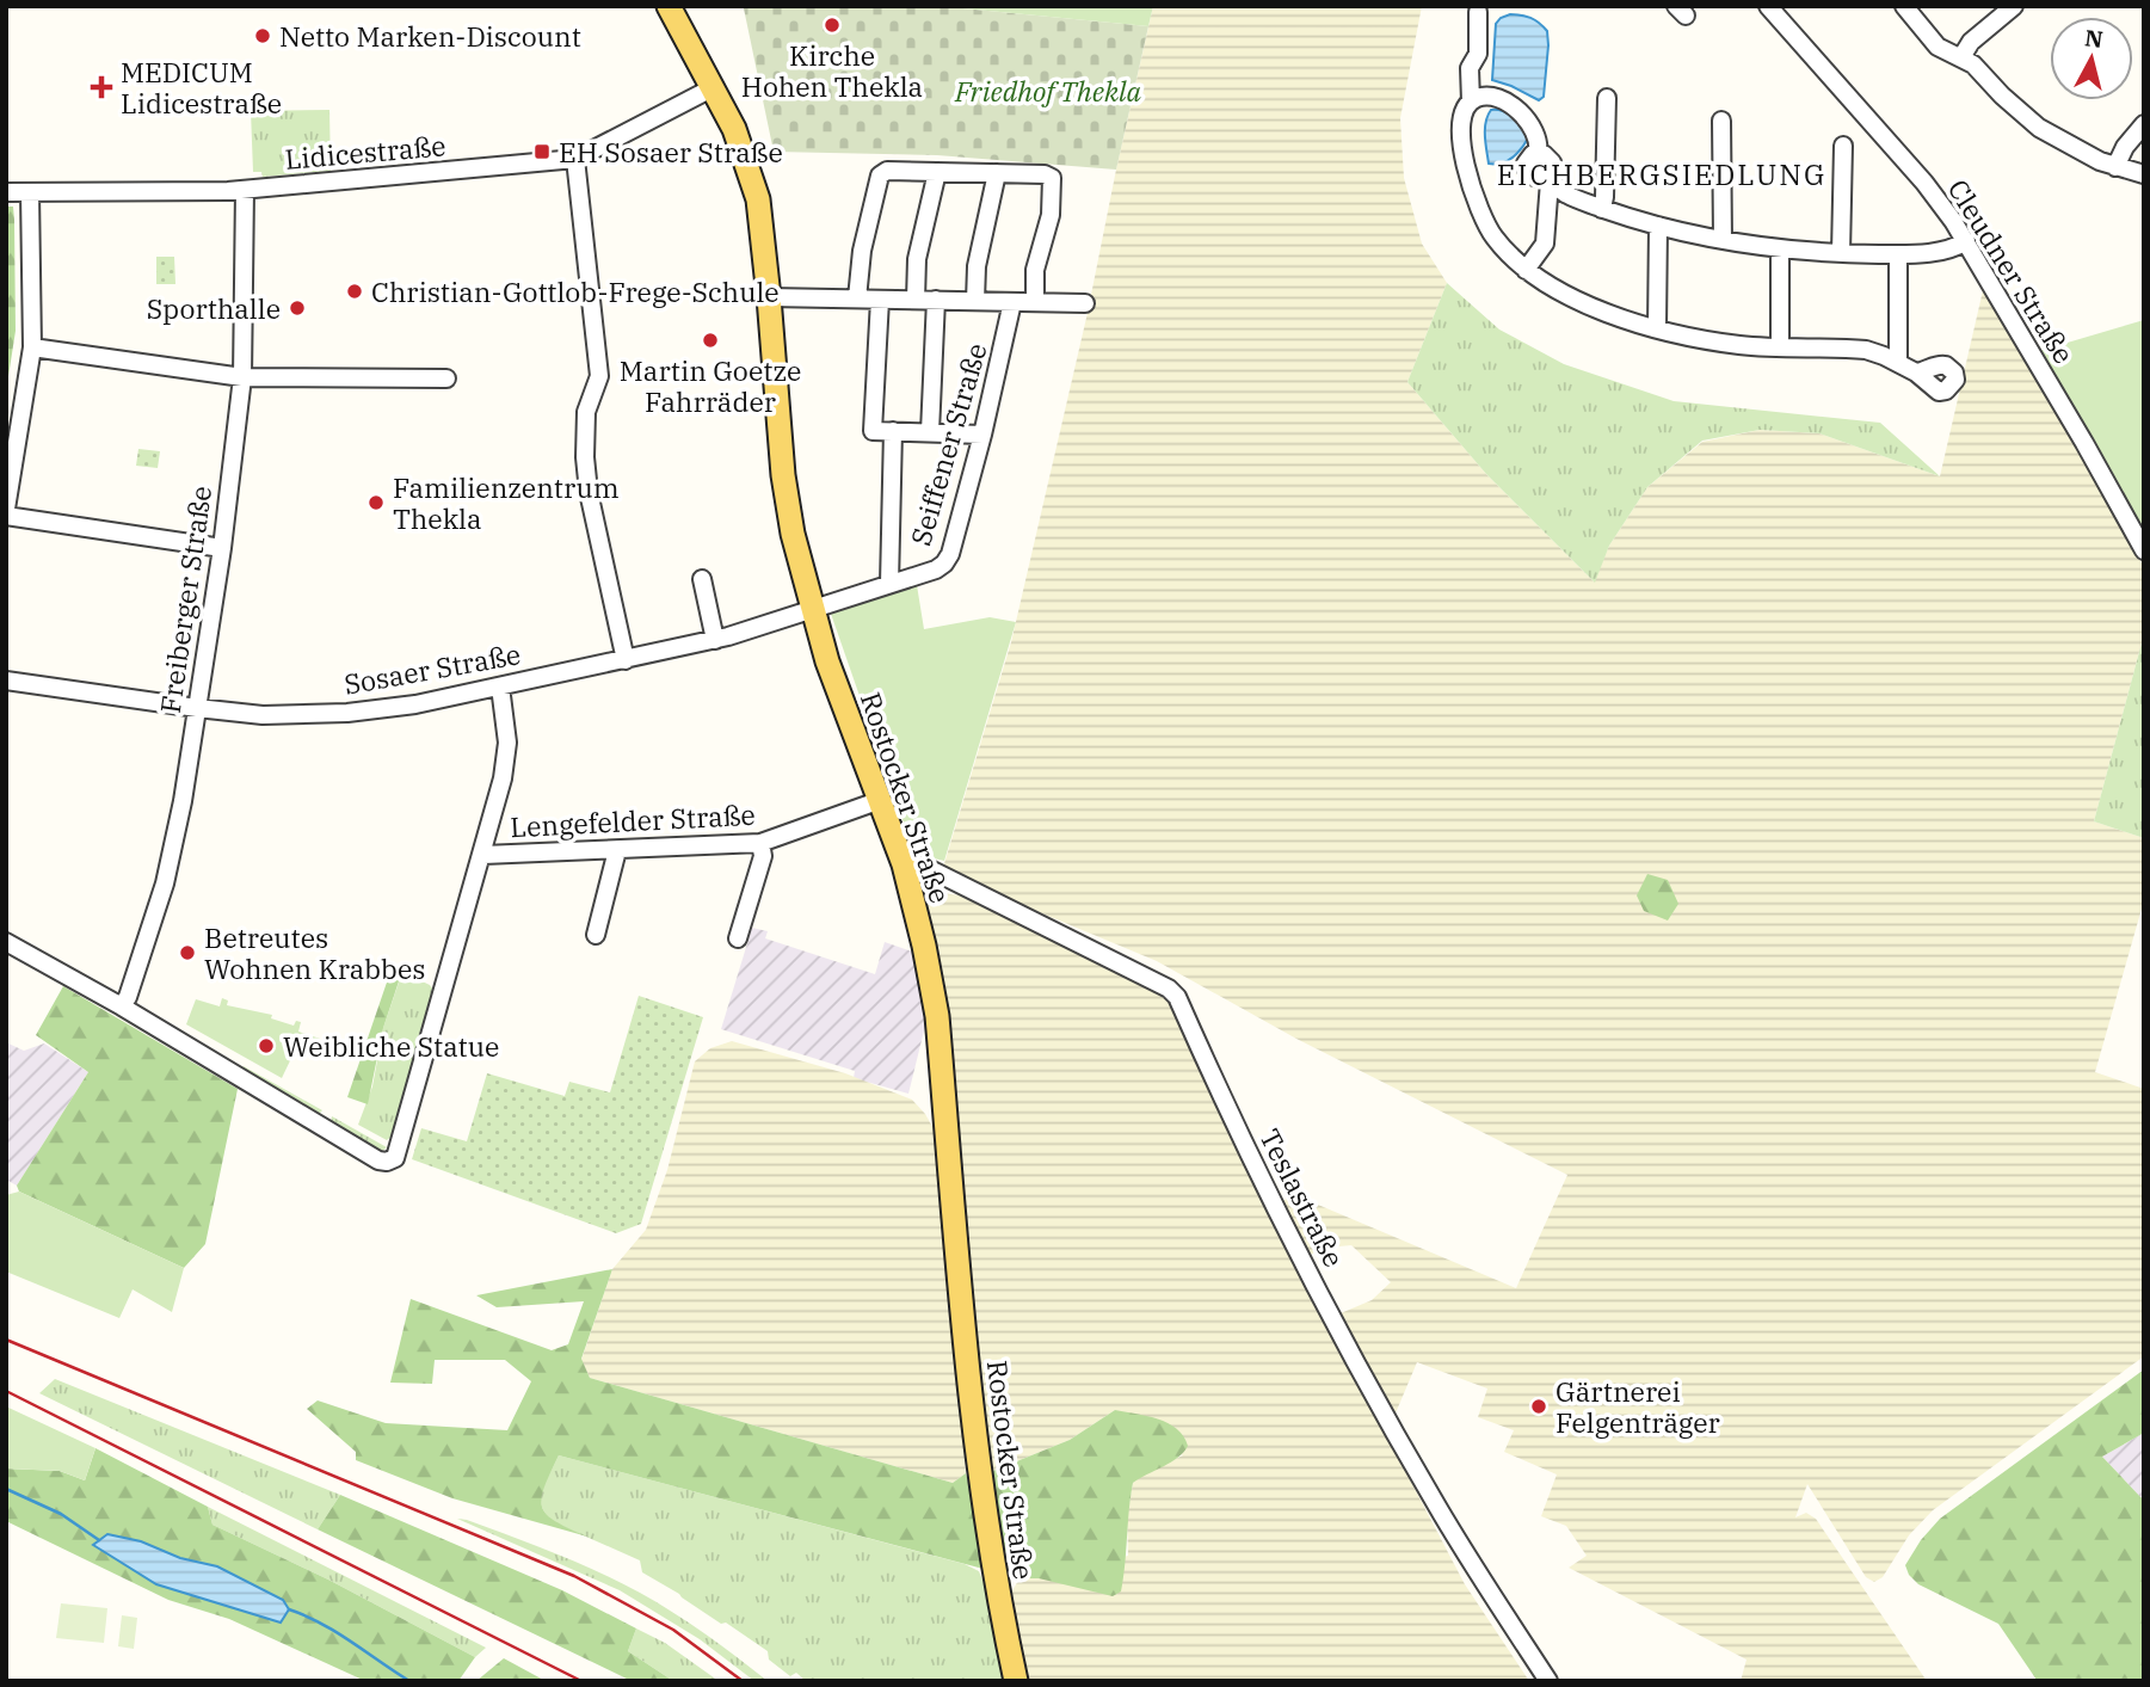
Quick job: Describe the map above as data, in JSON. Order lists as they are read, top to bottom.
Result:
{
  "streets": {
    "main road": ["Rostocker Straße"],
    "street": [
      "Lidicestraße",
      "Cleudner Straße",
      "Seiffener Straße",
      "Freiberger Straße",
      "Sosaer Straße",
      "Lengefelder Straße",
      "Teslastraße"
    ]
  },
  "crossings": [
    ["Lidicestraße", "Freiberger Straße"],
    ["Lidicestraße", "Rostocker Straße"],
    ["Seiffener Straße", "Sosaer Straße"],
    ["Seiffener Straße", "Rostocker Straße"],
    ["Freiberger Straße", "Sosaer Straße"],
    ["Sosaer Straße", "Rostocker Straße"],
    ["Rostocker Straße", "Lengefelder Straße"],
    ["Rostocker Straße", "Teslastraße"]
  ],
  "districts": ["EICHBERGSIEDLUNG"],
  "parks": ["Friedhof Thekla"],
  "places": {
    "other": [
      "Kirche Hohen Thekla",
      "Netto Marken-Discount",
      "Christian-Gottlob-Frege-Schule",
      "Sporthalle",
      "Martin Goetze Fahrräder",
      "Familienzentrum Thekla",
      "Betreutes Wohnen Krabbes",
      "Weibliche Statue",
      "Gärtnerei Felgenträger"
    ],
    "health": ["MEDICUM Lidicestraße"],
    "transit": ["EH Sosaer Straße"]
  },
  "north": "top"
}
